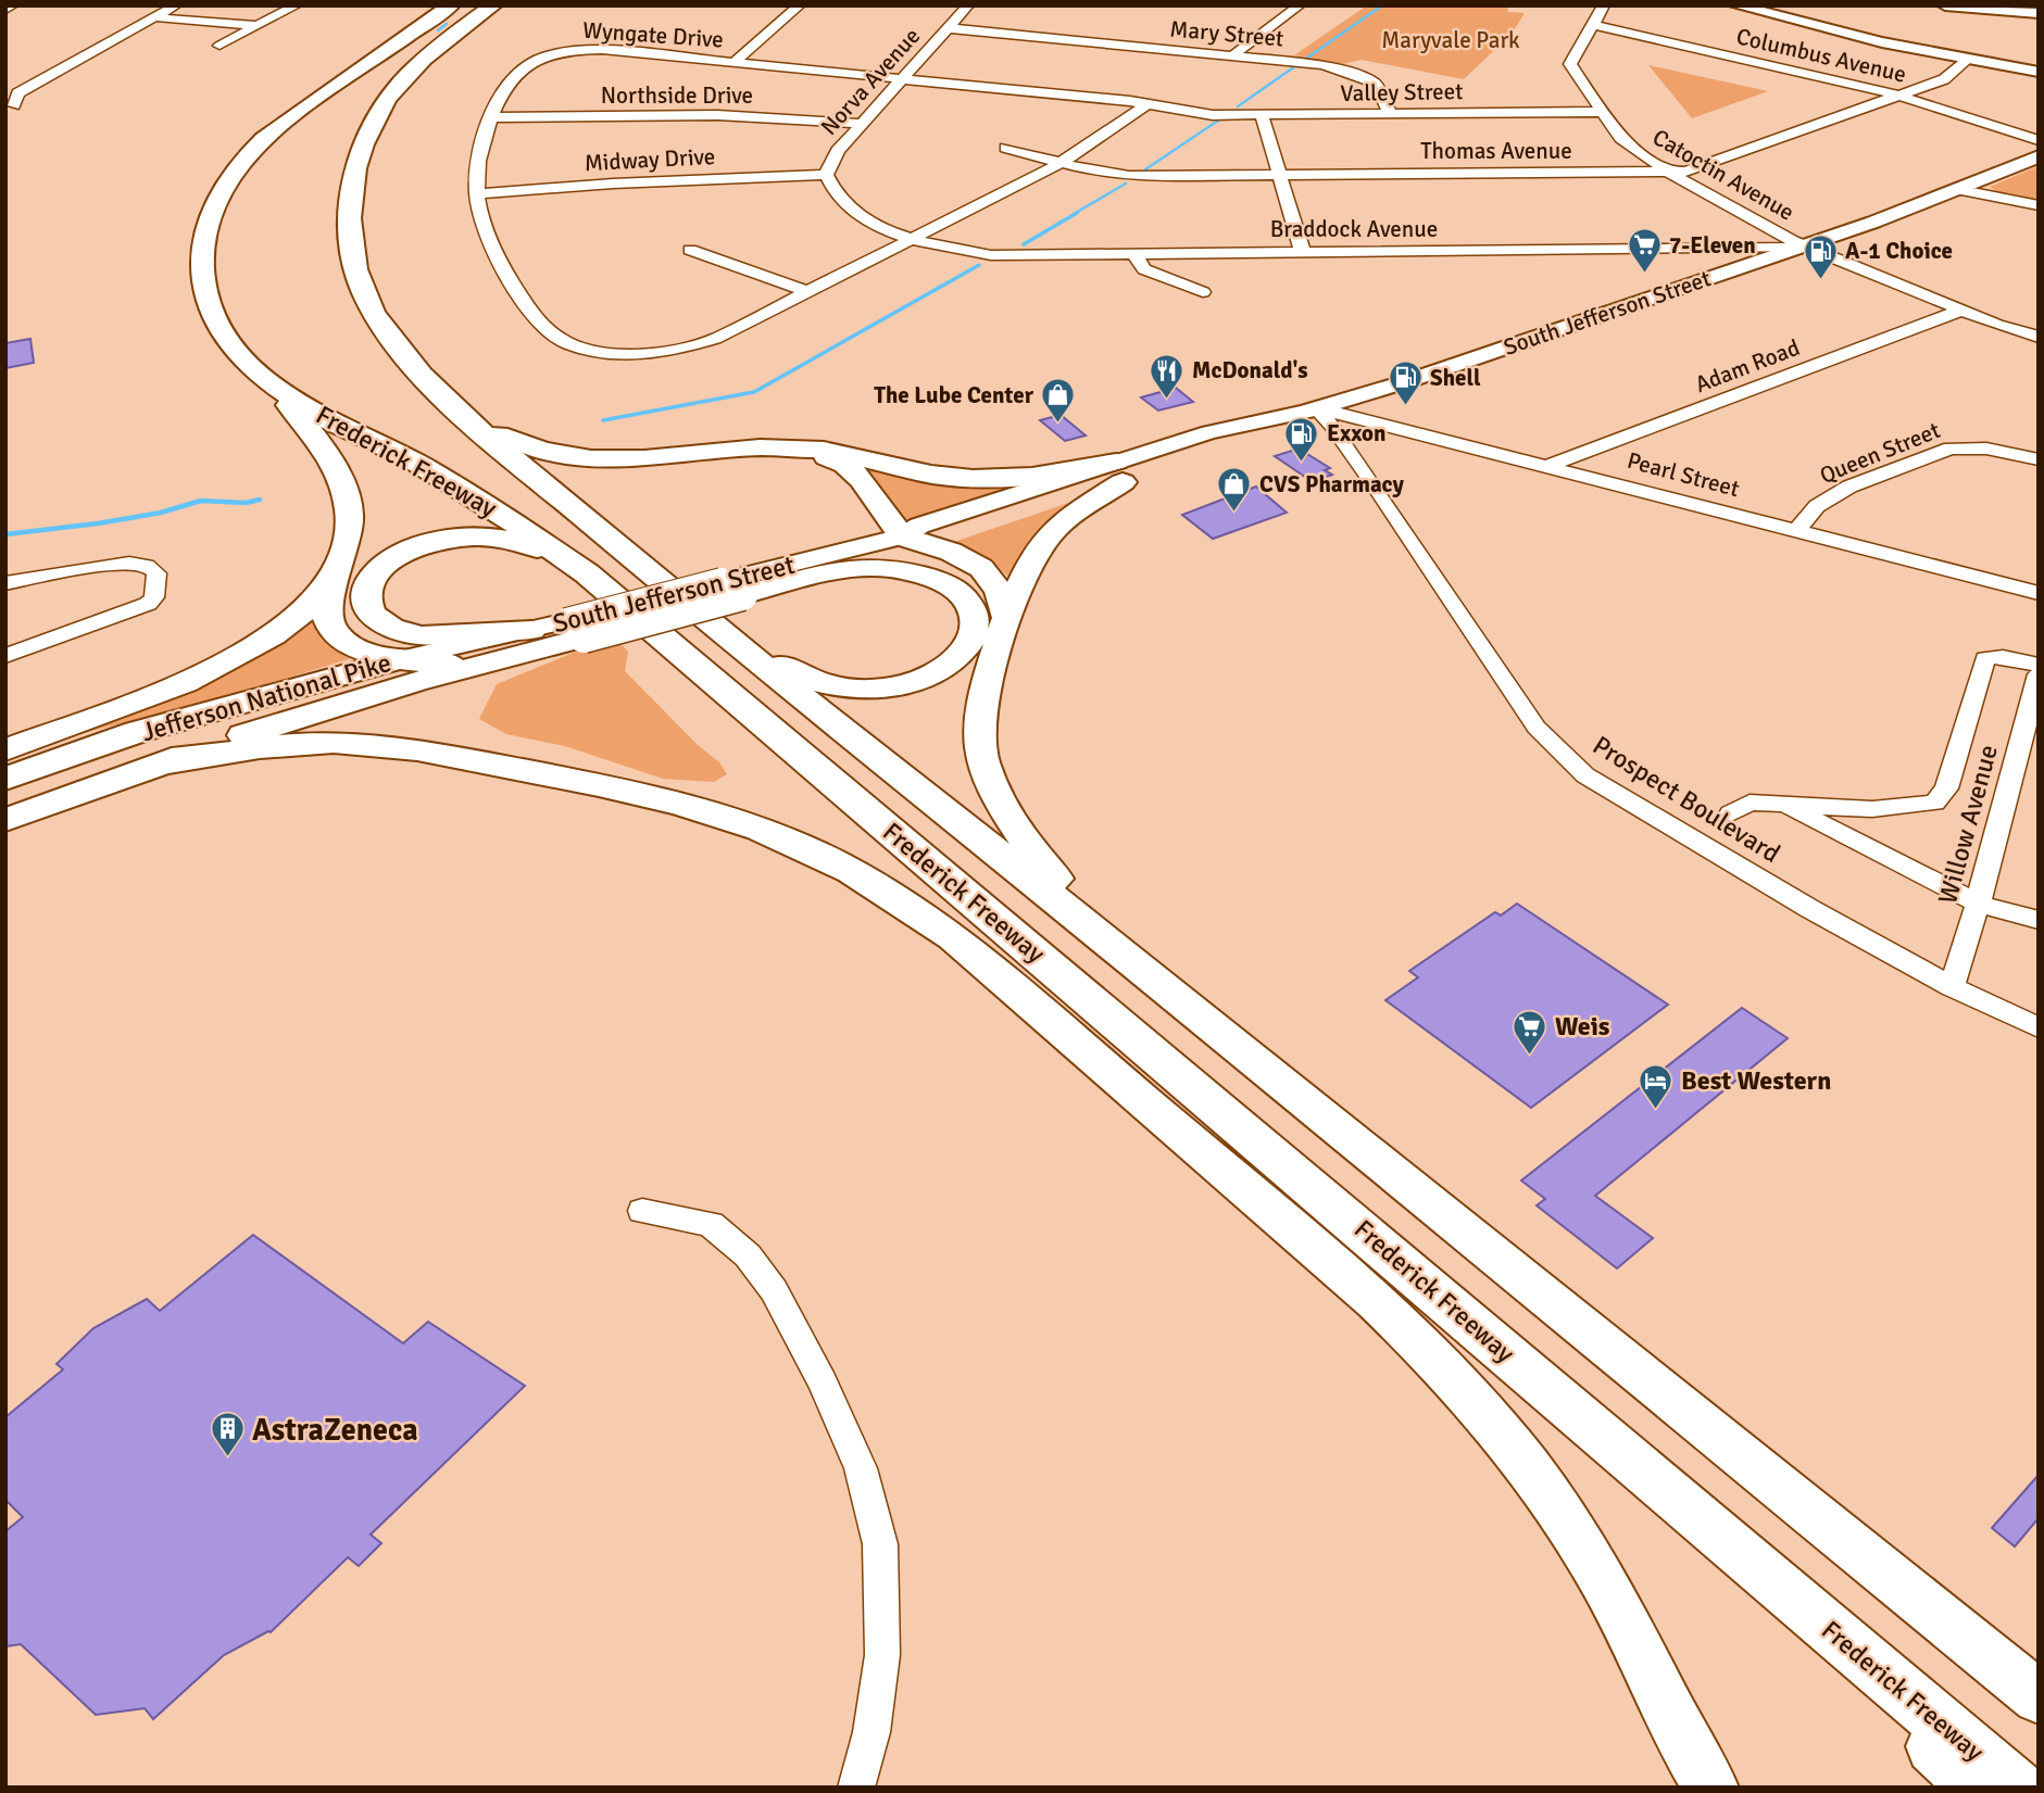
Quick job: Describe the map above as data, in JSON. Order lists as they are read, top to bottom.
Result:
{
  "streets": {
    "highway": ["Frederick Freeway", "Jefferson National Pike"],
    "main road": ["South Jefferson Street"],
    "street": [
      "Mary Street",
      "Wyngate Drive",
      "Columbus Avenue",
      "Norva Avenue",
      "Valley Street",
      "Northside Drive",
      "Thomas Avenue",
      "Midway Drive",
      "Catoctin Avenue",
      "Braddock Avenue",
      "Adam Road",
      "Queen Street",
      "Pearl Street",
      "Prospect Boulevard",
      "Willow Avenue"
    ]
  },
  "crossings": [
    ["Mary Street", "Norva Avenue"],
    ["Mary Street", "Valley Street"],
    ["Wyngate Drive", "Norva Avenue"],
    ["Wyngate Drive", "Valley Street"],
    ["Wyngate Drive", "Northside Drive"],
    ["Wyngate Drive", "Thomas Avenue"],
    ["Wyngate Drive", "Midway Drive"],
    ["Wyngate Drive", "Braddock Avenue"],
    ["Columbus Avenue", "Thomas Avenue"],
    ["Columbus Avenue", "Catoctin Avenue"],
    ["Norva Avenue", "Northside Drive"],
    ["Norva Avenue", "Midway Drive"],
    ["Norva Avenue", "Braddock Avenue"],
    ["Valley Street", "Catoctin Avenue"],
    ["Thomas Avenue", "Catoctin Avenue"],
    ["Catoctin Avenue", "Braddock Avenue"],
    ["Catoctin Avenue", "South Jefferson Street"],
    ["Catoctin Avenue", "Adam Road"],
    ["Braddock Avenue", "South Jefferson Street"],
    ["South Jefferson Street", "Pearl Street"],
    ["South Jefferson Street", "Jefferson National Pike"],
    ["South Jefferson Street", "Prospect Boulevard"],
    ["Adam Road", "Pearl Street"],
    ["Queen Street", "Pearl Street"],
    ["Pearl Street", "Prospect Boulevard"],
    ["Prospect Boulevard", "Willow Avenue"]
  ],
  "parks": ["Maryvale Park"],
  "places": {
    "supermarket": ["7-Eleven", "Weis"],
    "fuel station": ["A-1 Choice", "Shell", "Exxon"],
    "restaurant": ["McDonald's"],
    "shop": ["The Lube Center", "CVS Pharmacy"],
    "hotel": ["Best Western"],
    "building": ["AstraZeneca"]
  }
}
